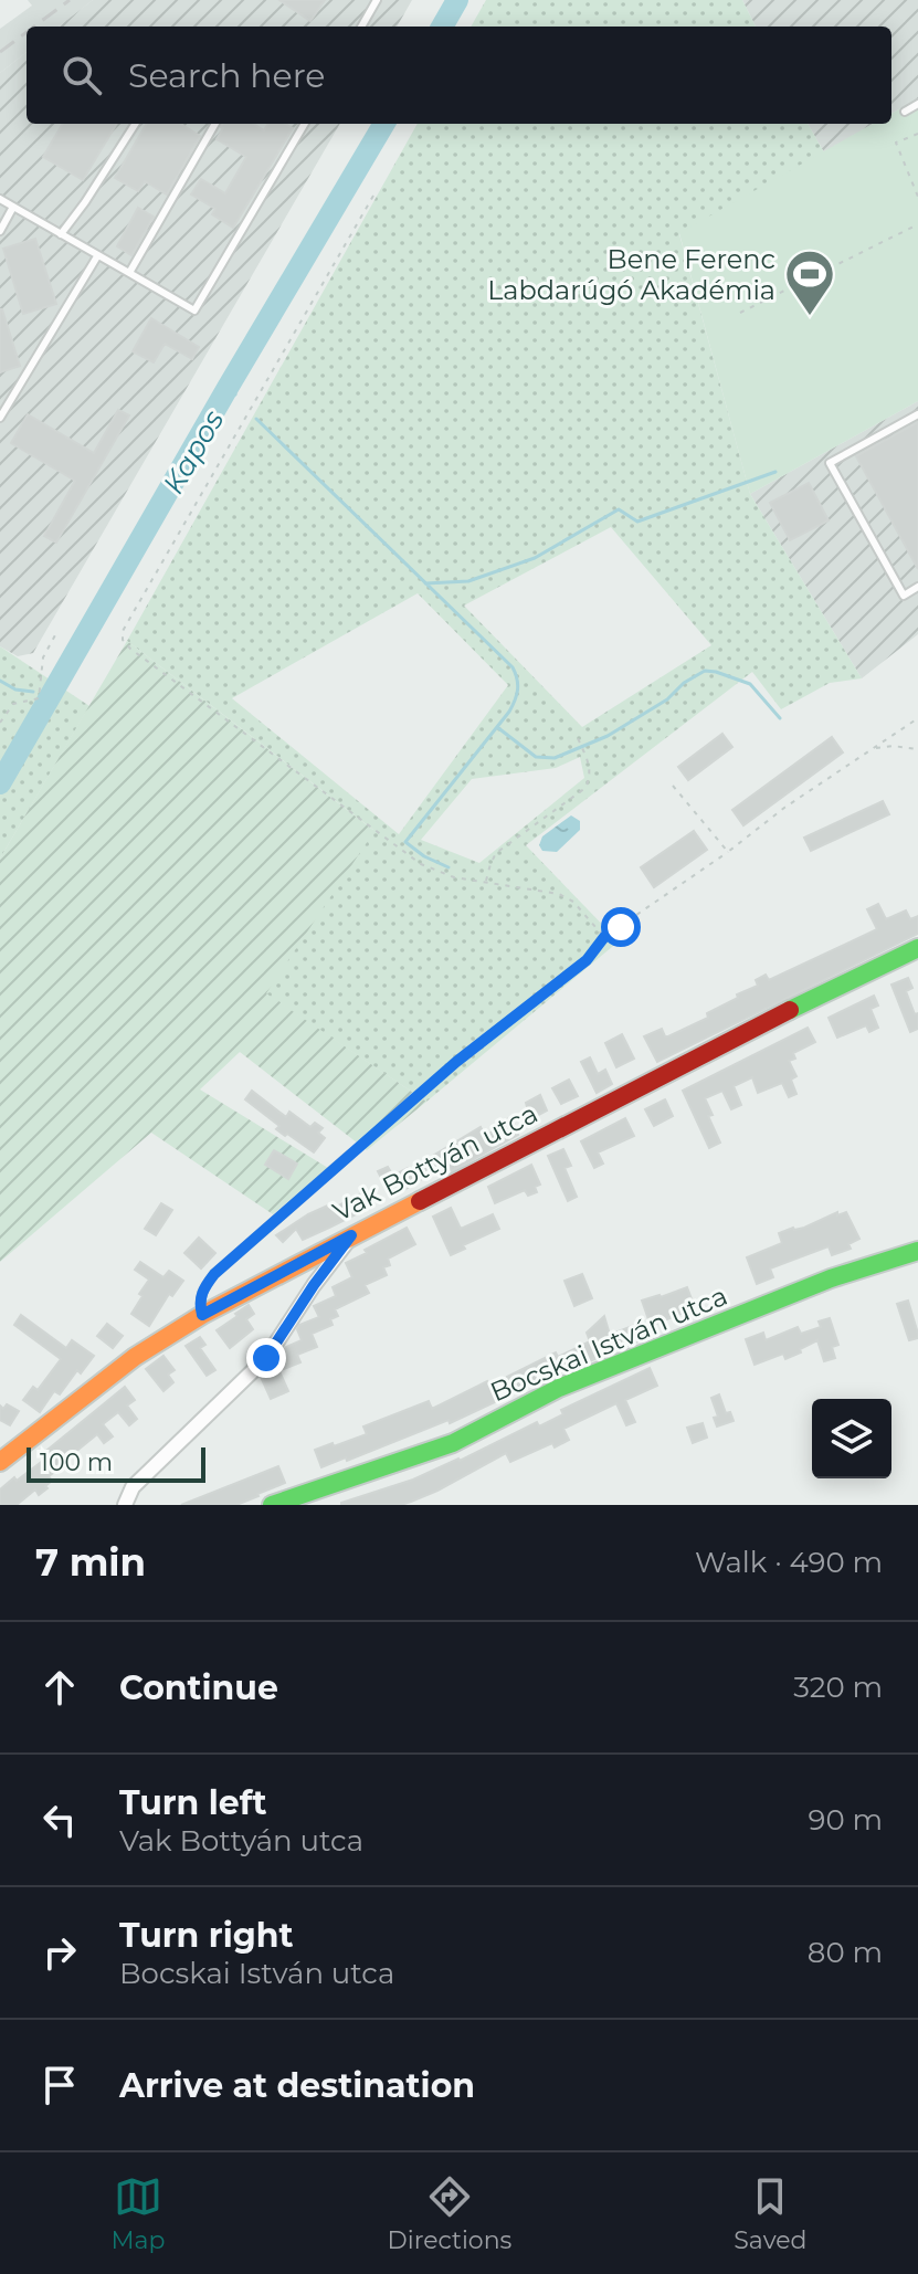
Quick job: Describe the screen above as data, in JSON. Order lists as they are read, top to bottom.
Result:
{
  "streets": {
    "street": ["Vak Bottyán utca", "Bocskai István utca"]
  },
  "water": ["Kapos"],
  "places": {
    "sports": ["Bene Ferenc Labdarúgó Akadémia"]
  },
  "scale_bar": "100 m",
  "page": {
    "search": "Search here",
    "scale": "100 m",
    "heading": ["7 min", "Walk · 490 m"],
    "list": [
      ["Continue", "320 m"],
      ["Turn left", "Vak Bottyán utca", "90 m"],
      ["Turn right", "Bocskai István utca", "80 m"],
      "Arrive at destination"
    ],
    "nav": ["Map", "Directions", "Saved"]
  }
}
